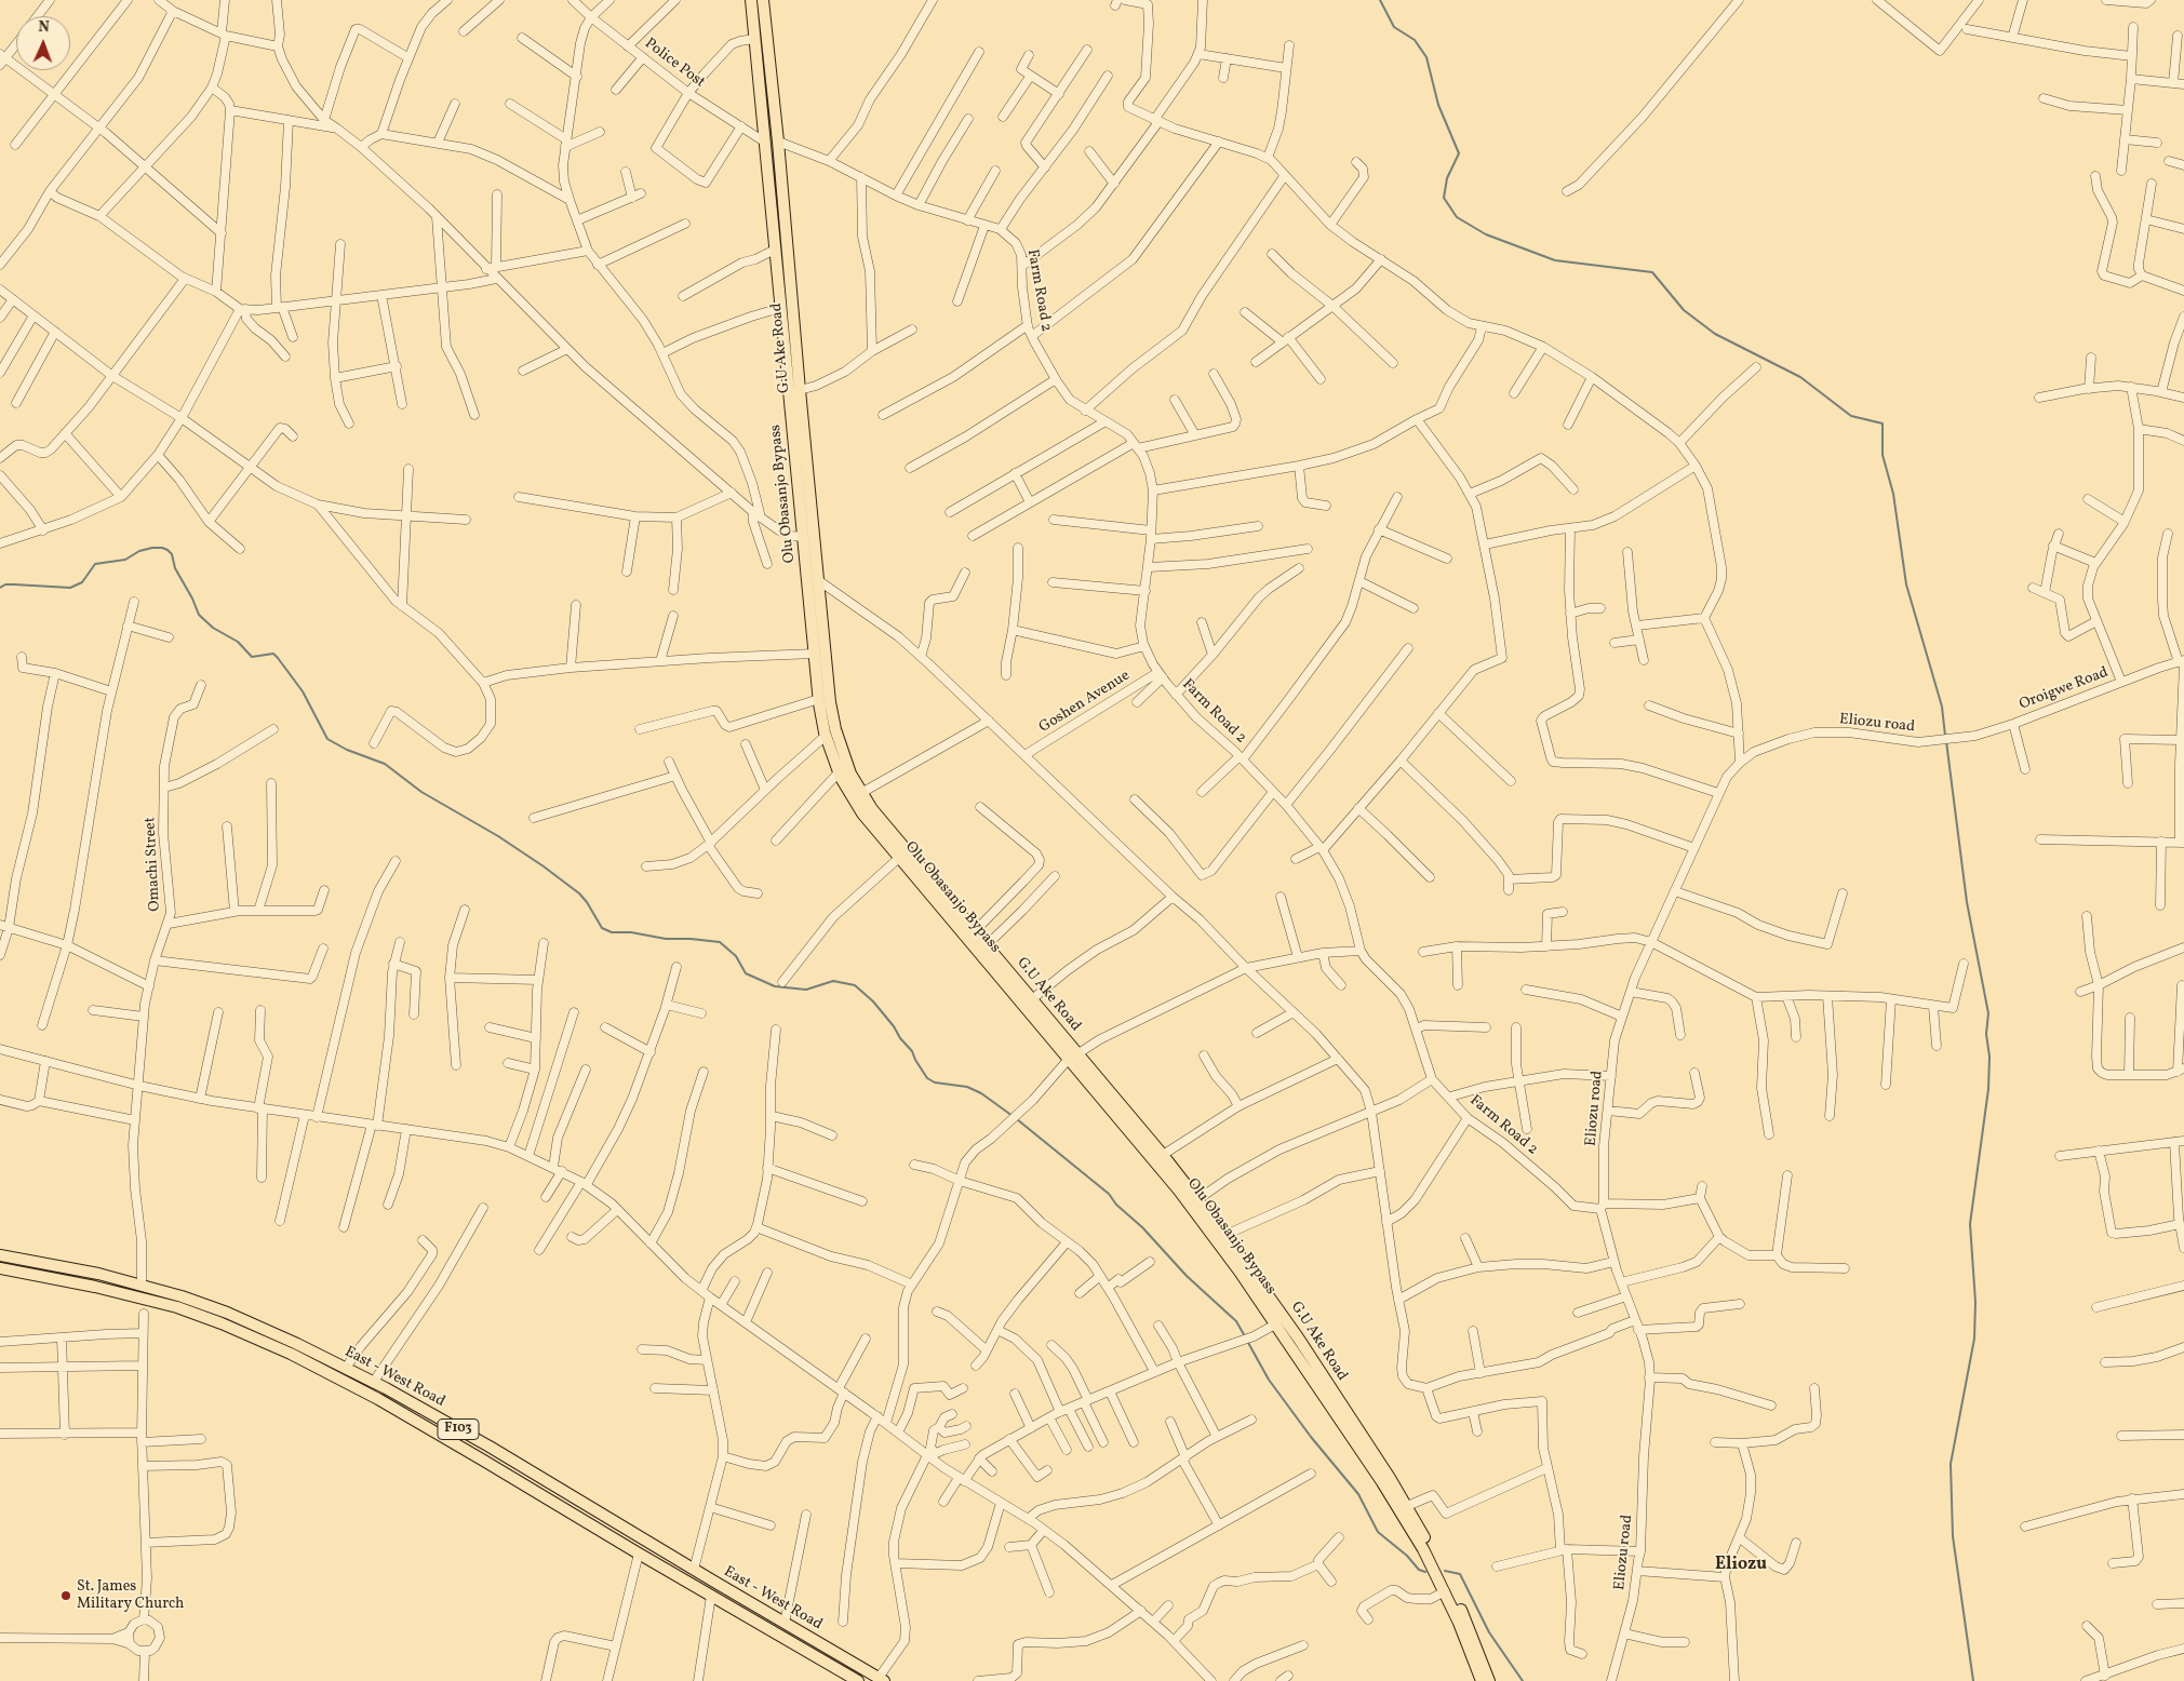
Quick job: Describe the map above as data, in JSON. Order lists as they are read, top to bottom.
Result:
{
  "streets": {
    "main road": [
      "G.U Ake Road",
      "Olu Obasanjo Bypass",
      "East - West Road",
      "F103"
    ],
    "street": [
      "Police Post",
      "Farm Road 2",
      "Oroigwe Road",
      "Goshen Avenue",
      "Eliozu road",
      "Omachi Street"
    ]
  },
  "crossings": [
    ["Police Post", "Olu Obasanjo Bypass"],
    ["Farm Road 2", "Goshen Avenue"],
    ["Farm Road 2", "Eliozu road"],
    ["G.U Ake Road", "Olu Obasanjo Bypass"],
    ["Oroigwe Road", "Eliozu road"],
    ["Omachi Street", "East - West Road"]
  ],
  "districts": ["Eliozu"],
  "places": ["St. James Military Church"],
  "north": "top"
}
